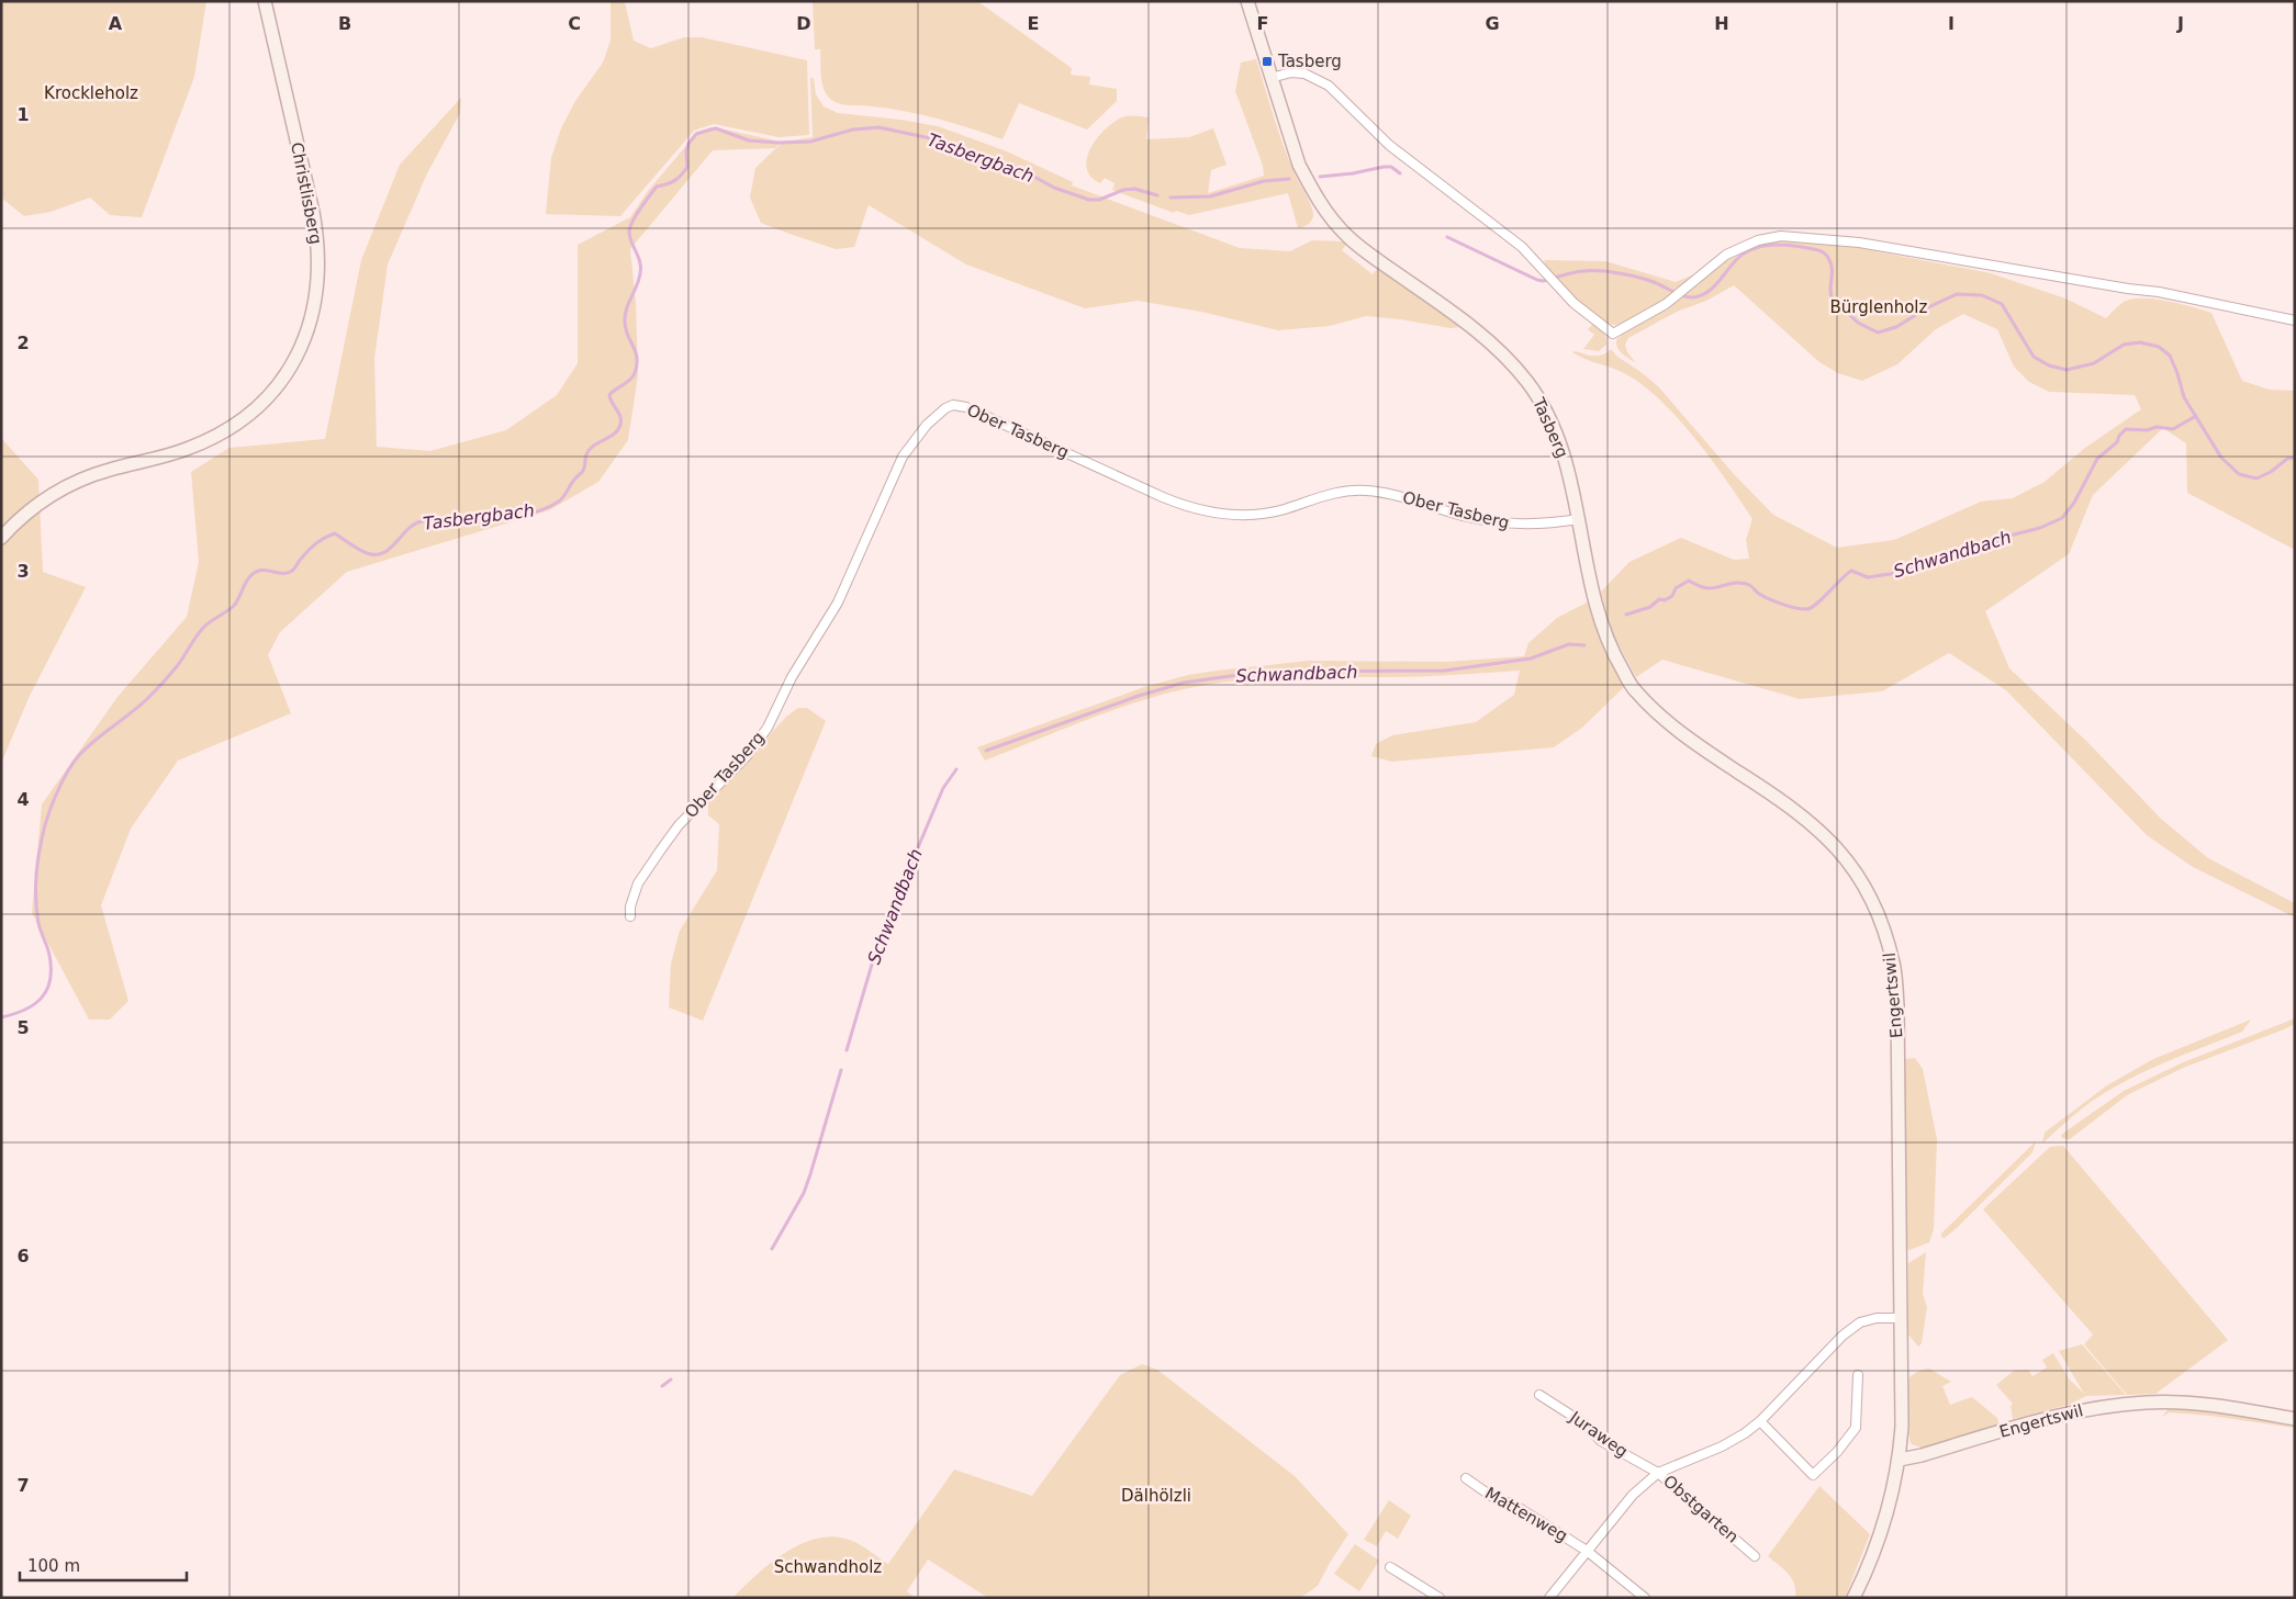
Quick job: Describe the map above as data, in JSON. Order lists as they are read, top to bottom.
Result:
{
  "streets": {
    "main road": ["Christlisberg", "Tasberg", "Engertswil"],
    "street": [
      "Ober Tasberg",
      "Juraweg",
      "Obstgarten",
      "Mattenweg"
    ]
  },
  "crossings": [
    ["Tasberg", "Ober Tasberg"],
    ["Tasberg", "Engertswil"],
    ["Engertswil", "Obstgarten"],
    ["Juraweg", "Obstgarten"]
  ],
  "water": ["Tasbergbach", "Schwandbach"],
  "parks": [
    "Krockleholz",
    "Bürglenholz",
    "Dälhölzli",
    "Schwandholz"
  ],
  "places": {
    "transit": ["Tasberg"]
  },
  "scale_bar": "100 m",
  "grid": {
    "columns": [
      "A",
      "B",
      "C",
      "D",
      "E",
      "F",
      "G",
      "H",
      "I",
      "J"
    ],
    "rows": [
      "1",
      "2",
      "3",
      "4",
      "5",
      "6",
      "7"
    ]
  }
}
